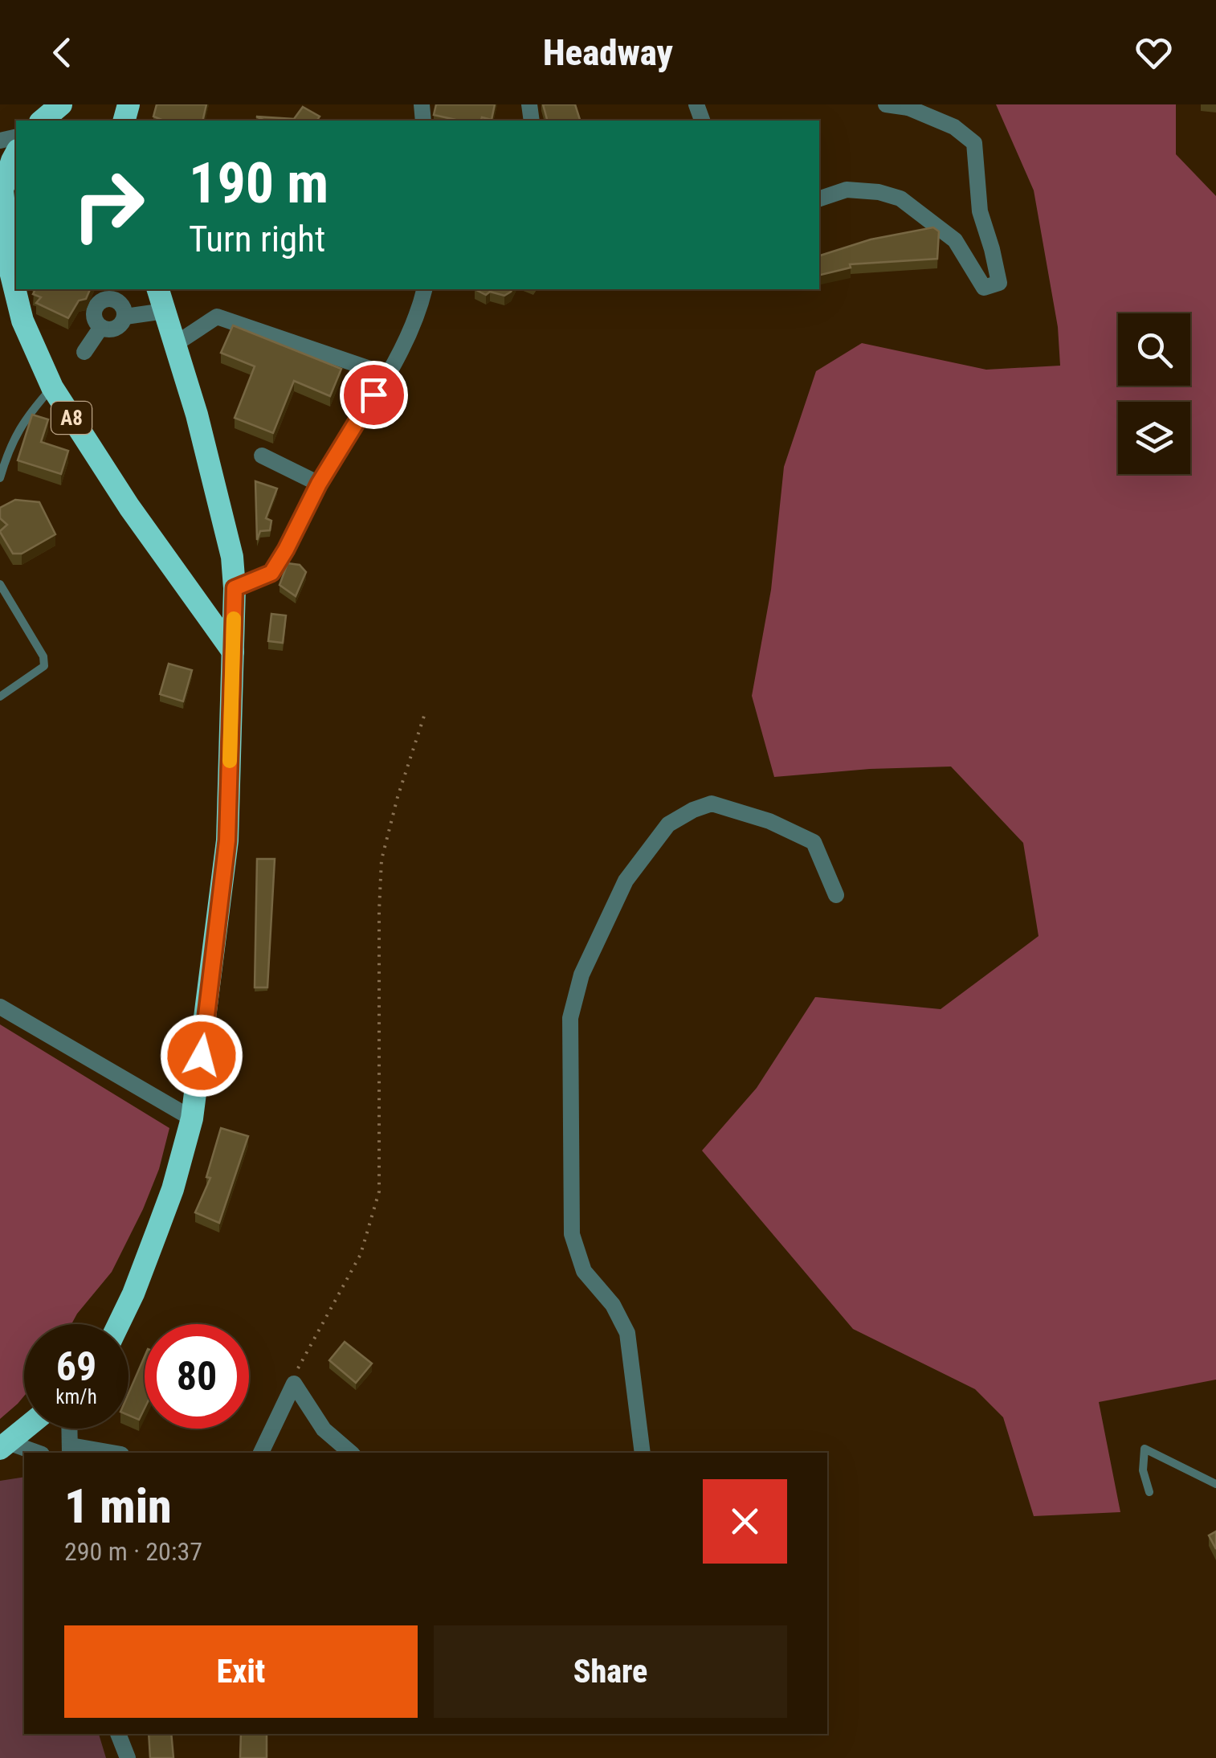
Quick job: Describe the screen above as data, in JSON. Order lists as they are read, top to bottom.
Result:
{
  "streets": {
    "highway": ["A8"]
  },
  "page": {
    "header": "Headway",
    "turn": ["190 m", "Turn right"],
    "speed": "69 km/h",
    "limit": "80",
    "heading": ["1 min", "290 m · 20:37"],
    "buttons": ["Exit", "Share"]
  }
}
